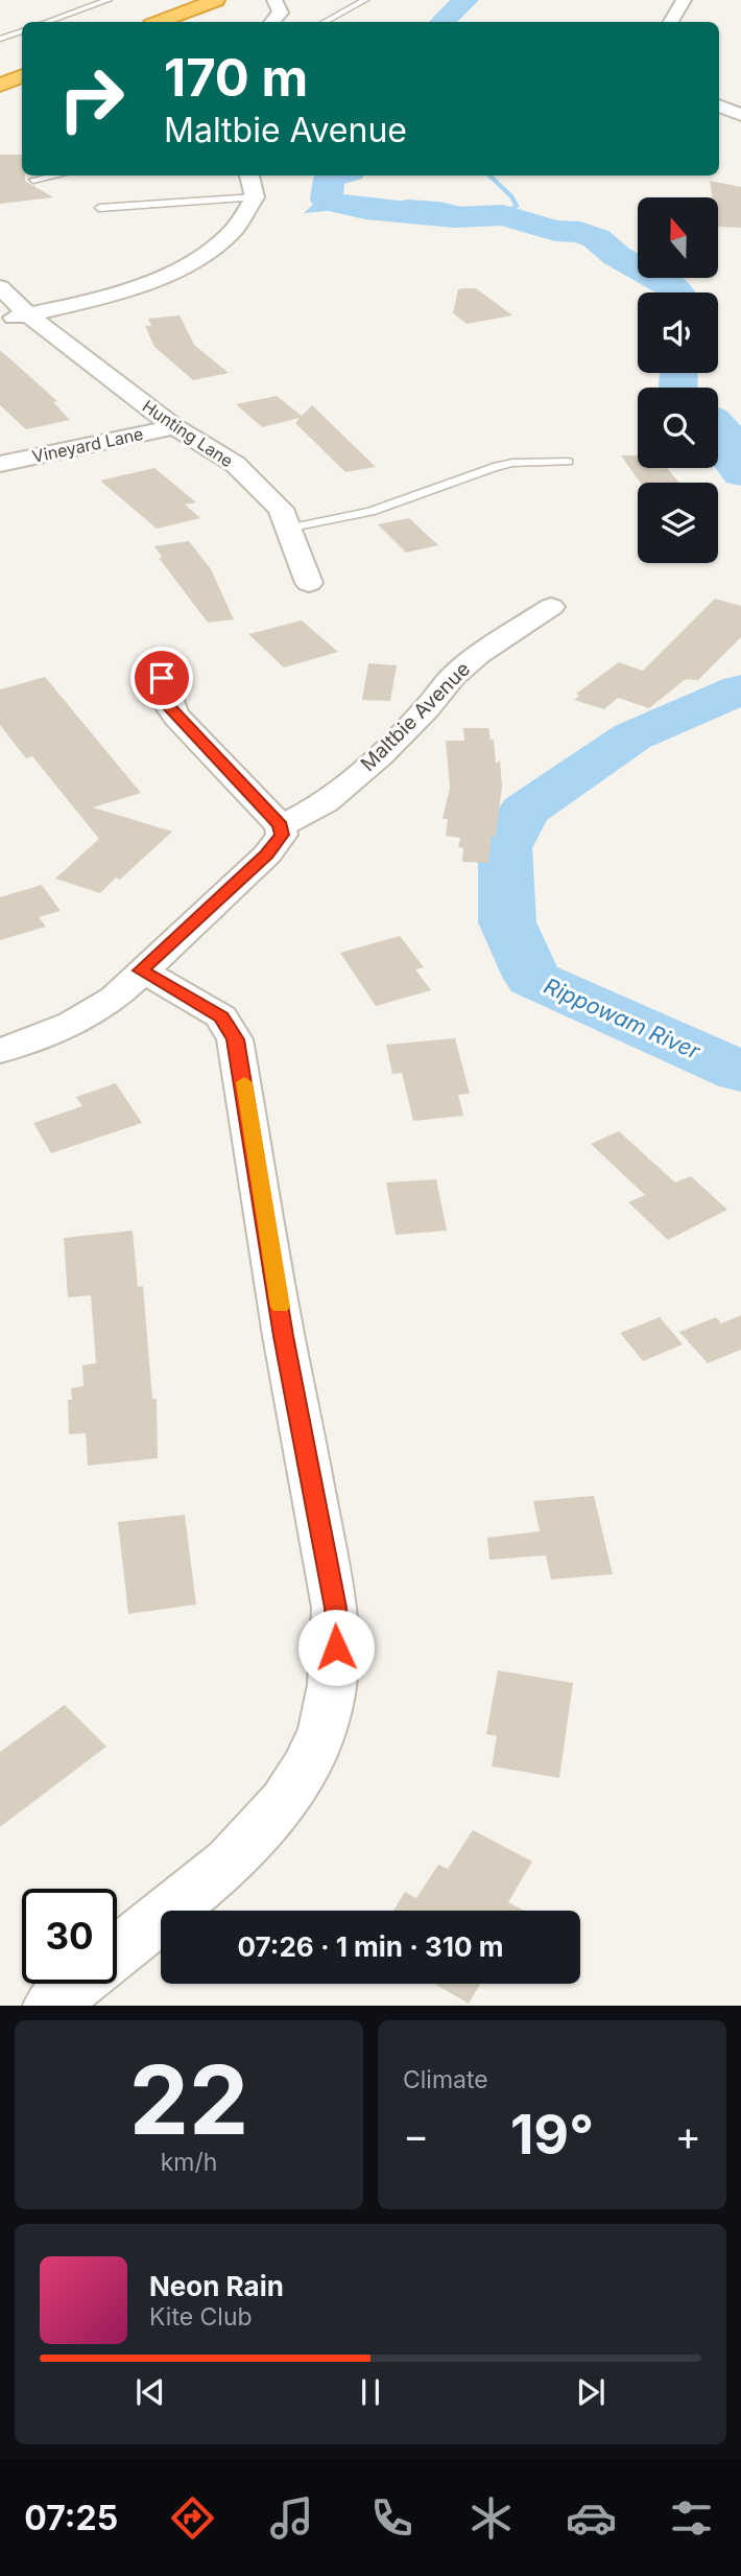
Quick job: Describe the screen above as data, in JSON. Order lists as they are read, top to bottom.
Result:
{
  "streets": {
    "street": ["Hunting Lane", "Vineyard Lane", "Maltbie Avenue"]
  },
  "crossings": [
    ["Hunting Lane", "Vineyard Lane"]
  ],
  "water": ["Rippowam River"],
  "north": "top",
  "page": {
    "turn": ["170 m", "Maltbie Avenue"],
    "limit": "30",
    "trip": "07:26 · 1 min · 310 m",
    "tile": [
      ["22", "km/h"],
      "Climate"
    ],
    "heat": ["−", "19°", "+"],
    "song": ["Neon Rain", "Kite Club"],
    "tabs": "07:25"
  }
}
